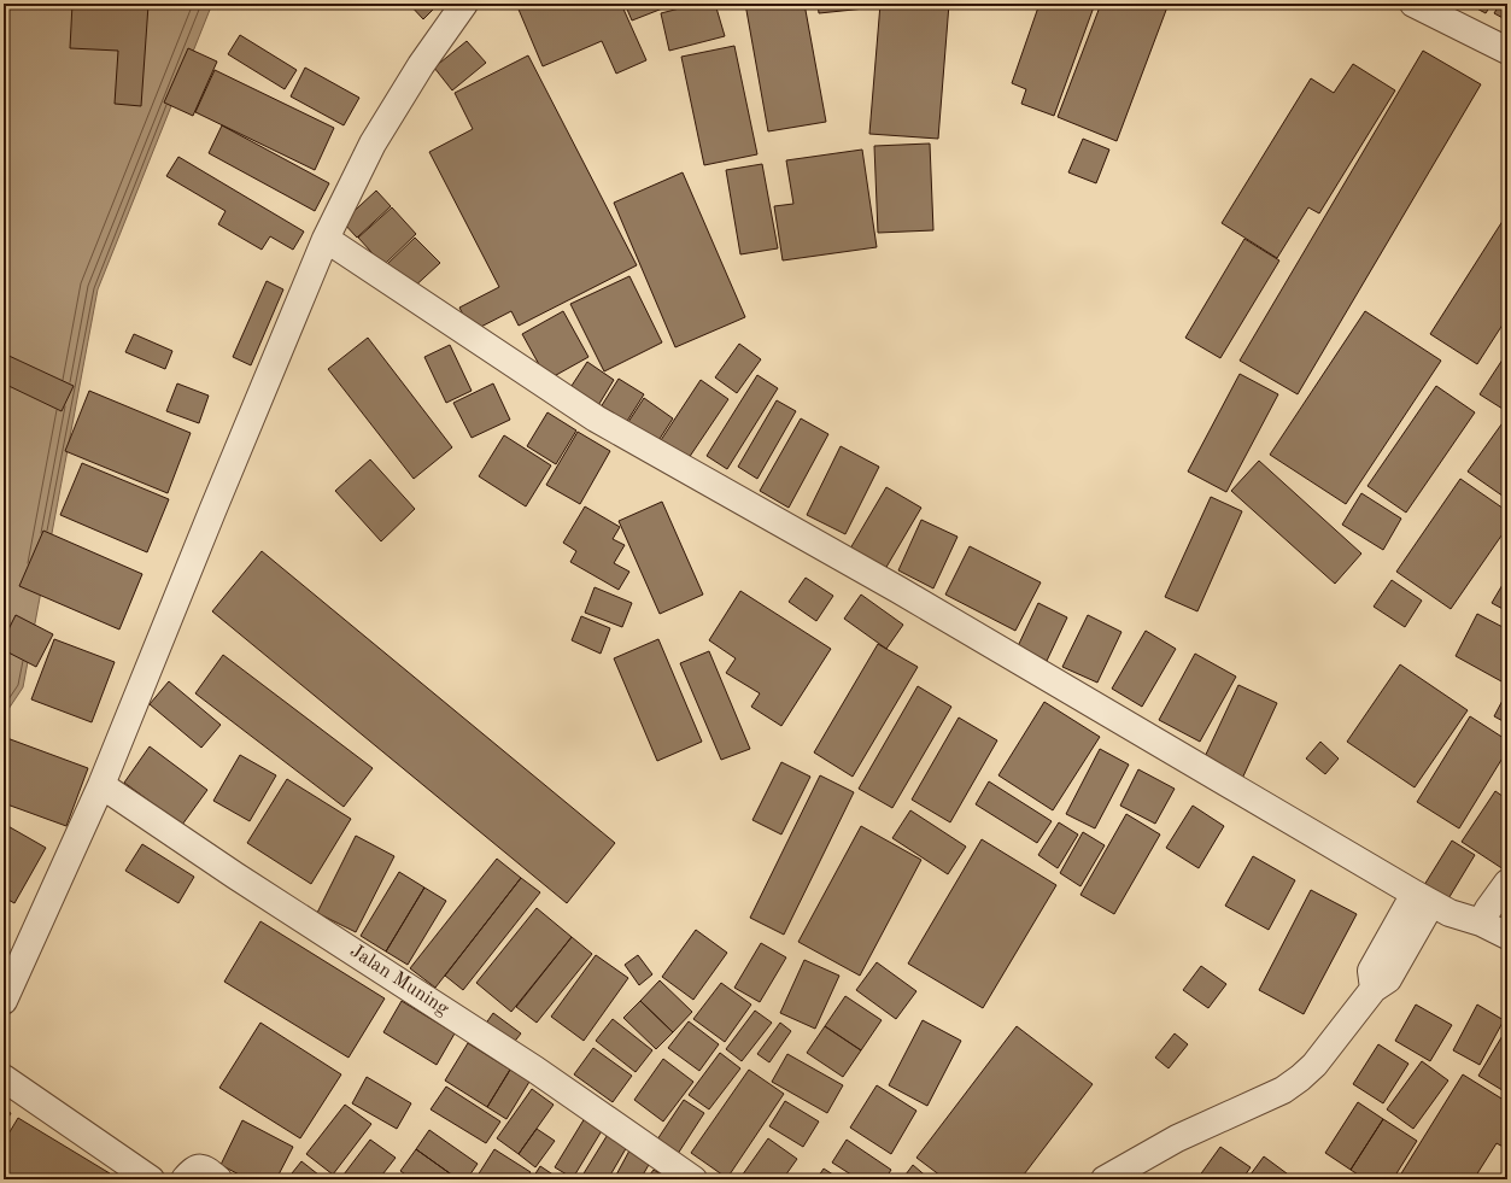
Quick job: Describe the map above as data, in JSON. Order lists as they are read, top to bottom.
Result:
{
  "streets": {
    "street": ["Jalan Muning"]
  }
}
